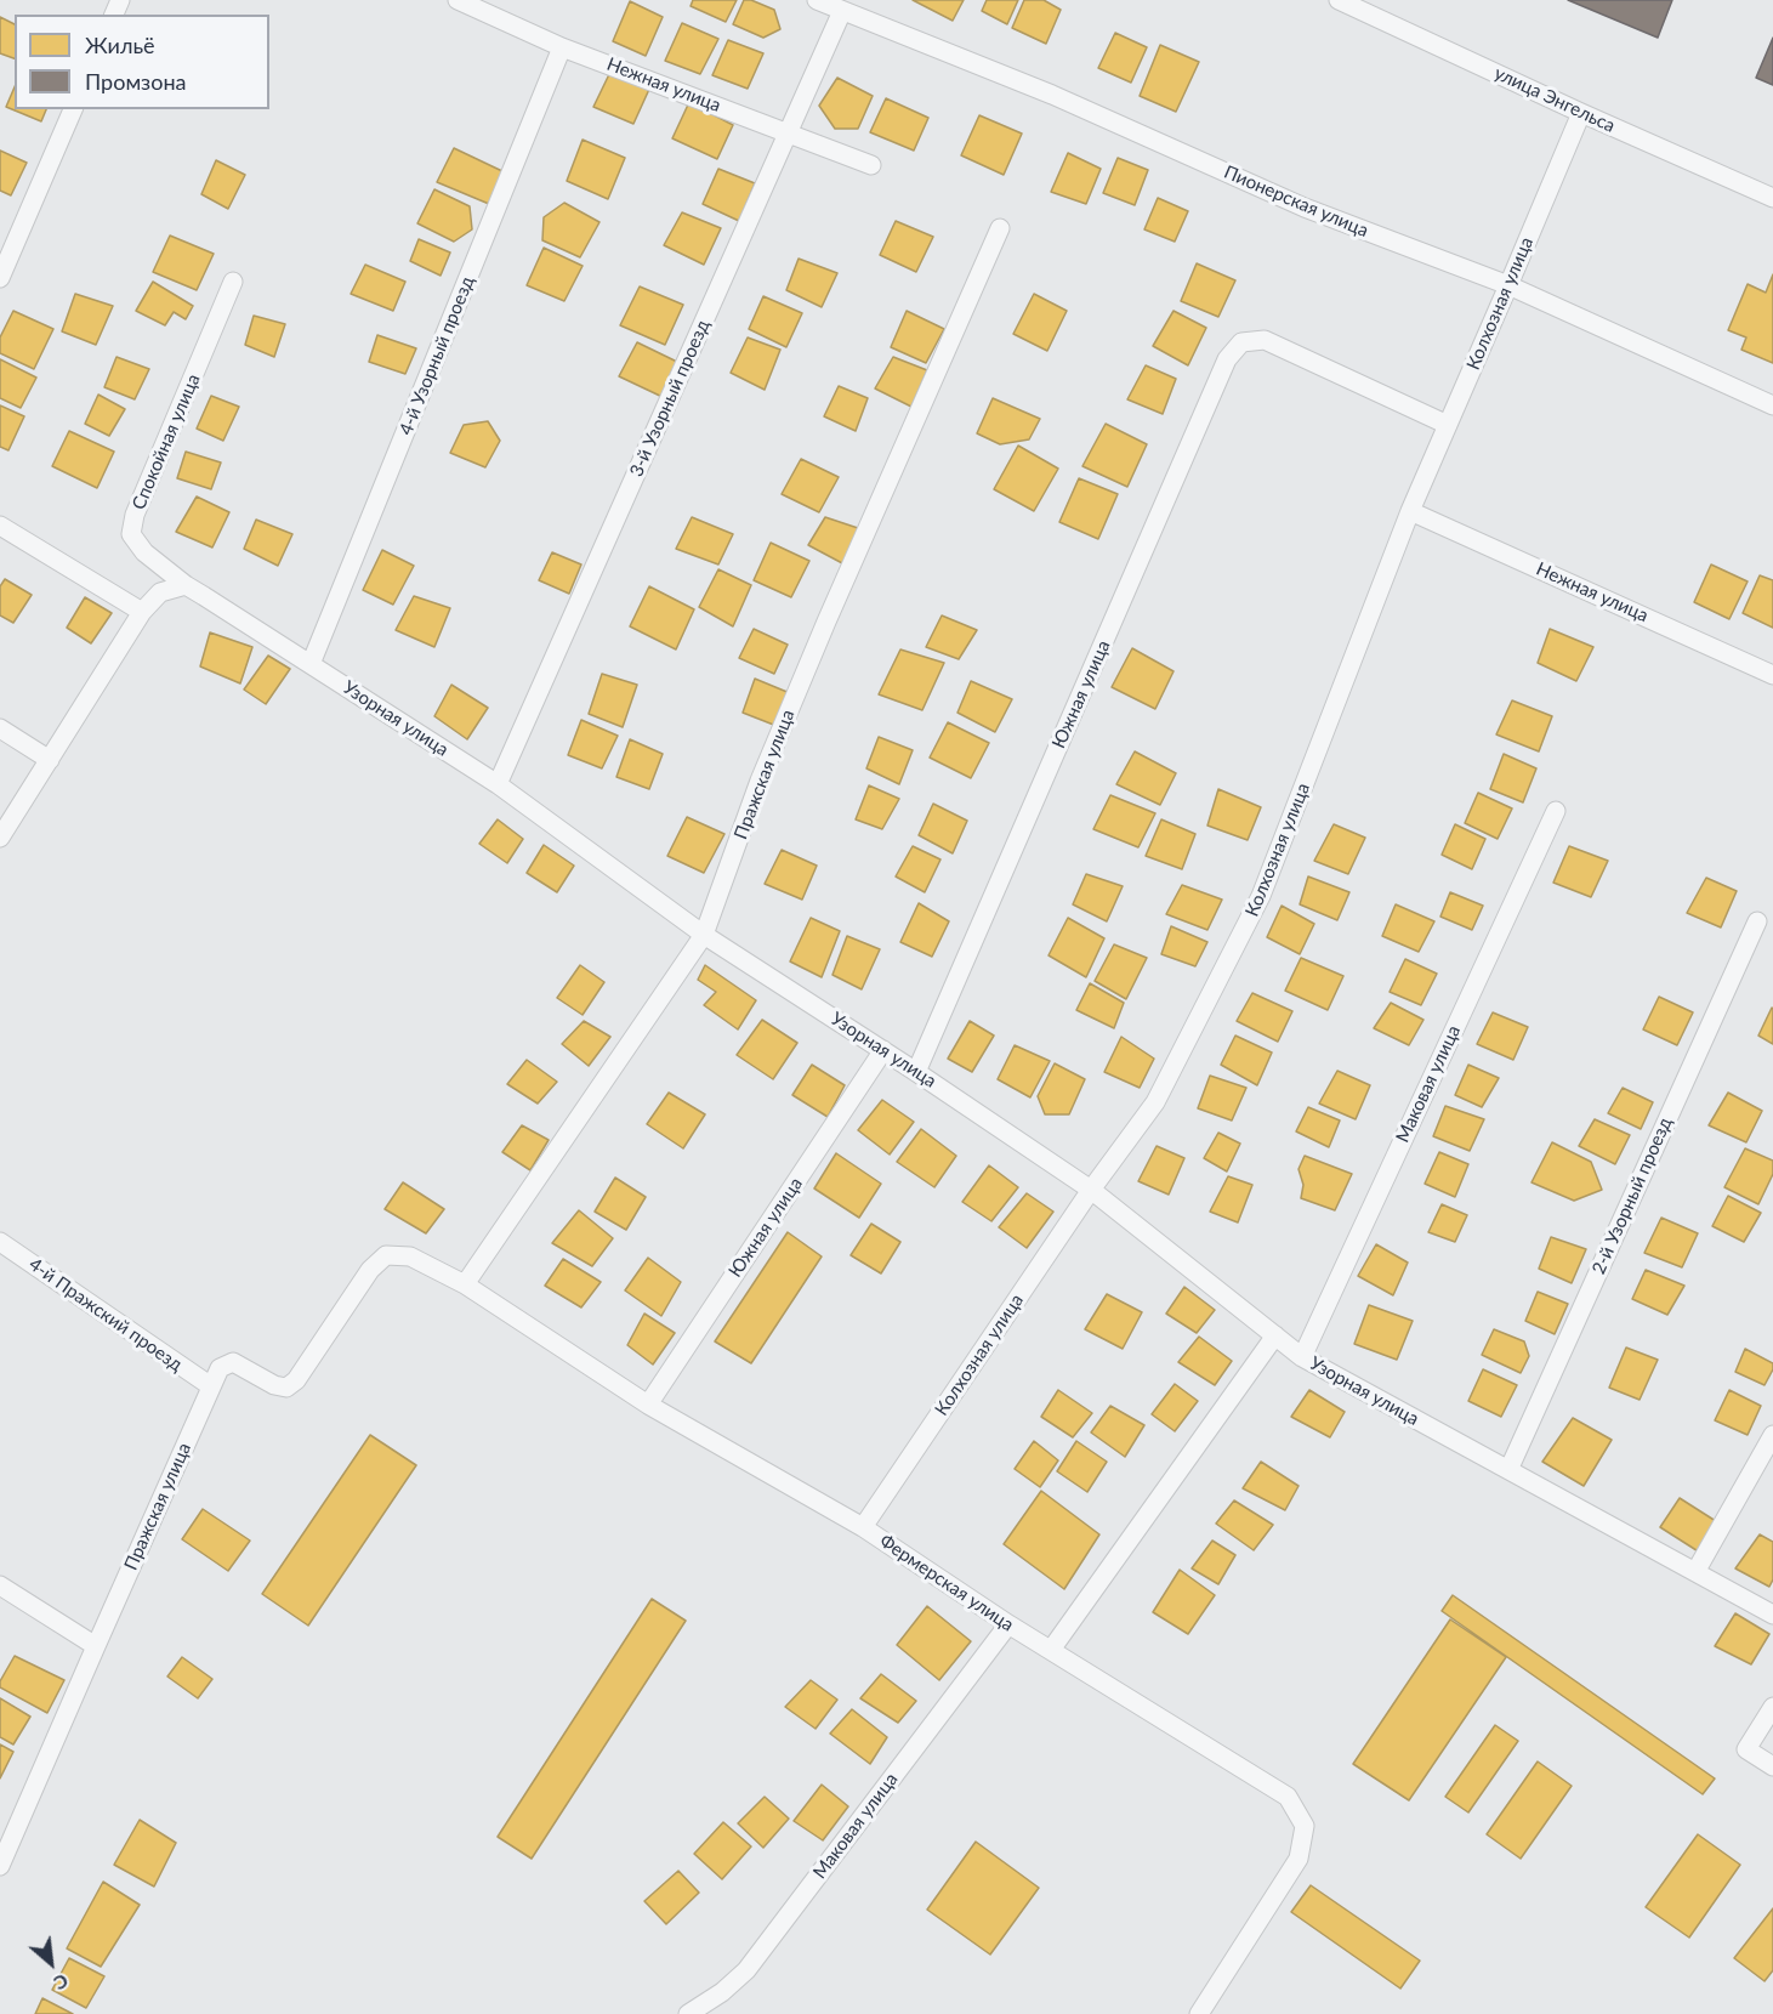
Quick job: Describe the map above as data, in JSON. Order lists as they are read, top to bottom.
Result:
{
  "streets": {
    "street": [
      "Нежная улица",
      "улица Энгельса",
      "Пионерская улица",
      "Колхозная улица",
      "4-й Узорный проезд",
      "3-й Узорный проезд",
      "Спокойная улица",
      "Южная улица",
      "Узорная улица",
      "Пражская улица",
      "Маковая улица",
      "2-й Узорный проезд",
      "4-й Пражский проезд",
      "Фермерская улица"
    ]
  },
  "crossings": [
    ["Нежная улица", "Колхозная улица"],
    ["Нежная улица", "4-й Узорный проезд"],
    ["Нежная улица", "3-й Узорный проезд"],
    ["улица Энгельса", "Колхозная улица"],
    ["Пионерская улица", "Колхозная улица"],
    ["Пионерская улица", "3-й Узорный проезд"],
    ["Колхозная улица", "Южная улица"],
    ["Колхозная улица", "Узорная улица"],
    ["Колхозная улица", "Фермерская улица"],
    ["4-й Узорный проезд", "Узорная улица"],
    ["3-й Узорный проезд", "Узорная улица"],
    ["Спокойная улица", "Узорная улица"],
    ["Южная улица", "Узорная улица"],
    ["Южная улица", "Фермерская улица"],
    ["Узорная улица", "Пражская улица"],
    ["Узорная улица", "Маковая улица"],
    ["Узорная улица", "2-й Узорный проезд"],
    ["Пражская улица", "4-й Пражский проезд"],
    ["Пражская улица", "Фермерская улица"],
    ["Маковая улица", "Фермерская улица"]
  ],
  "legend": ["Жильё", "Промзона"],
  "north": "bottom right"
}
